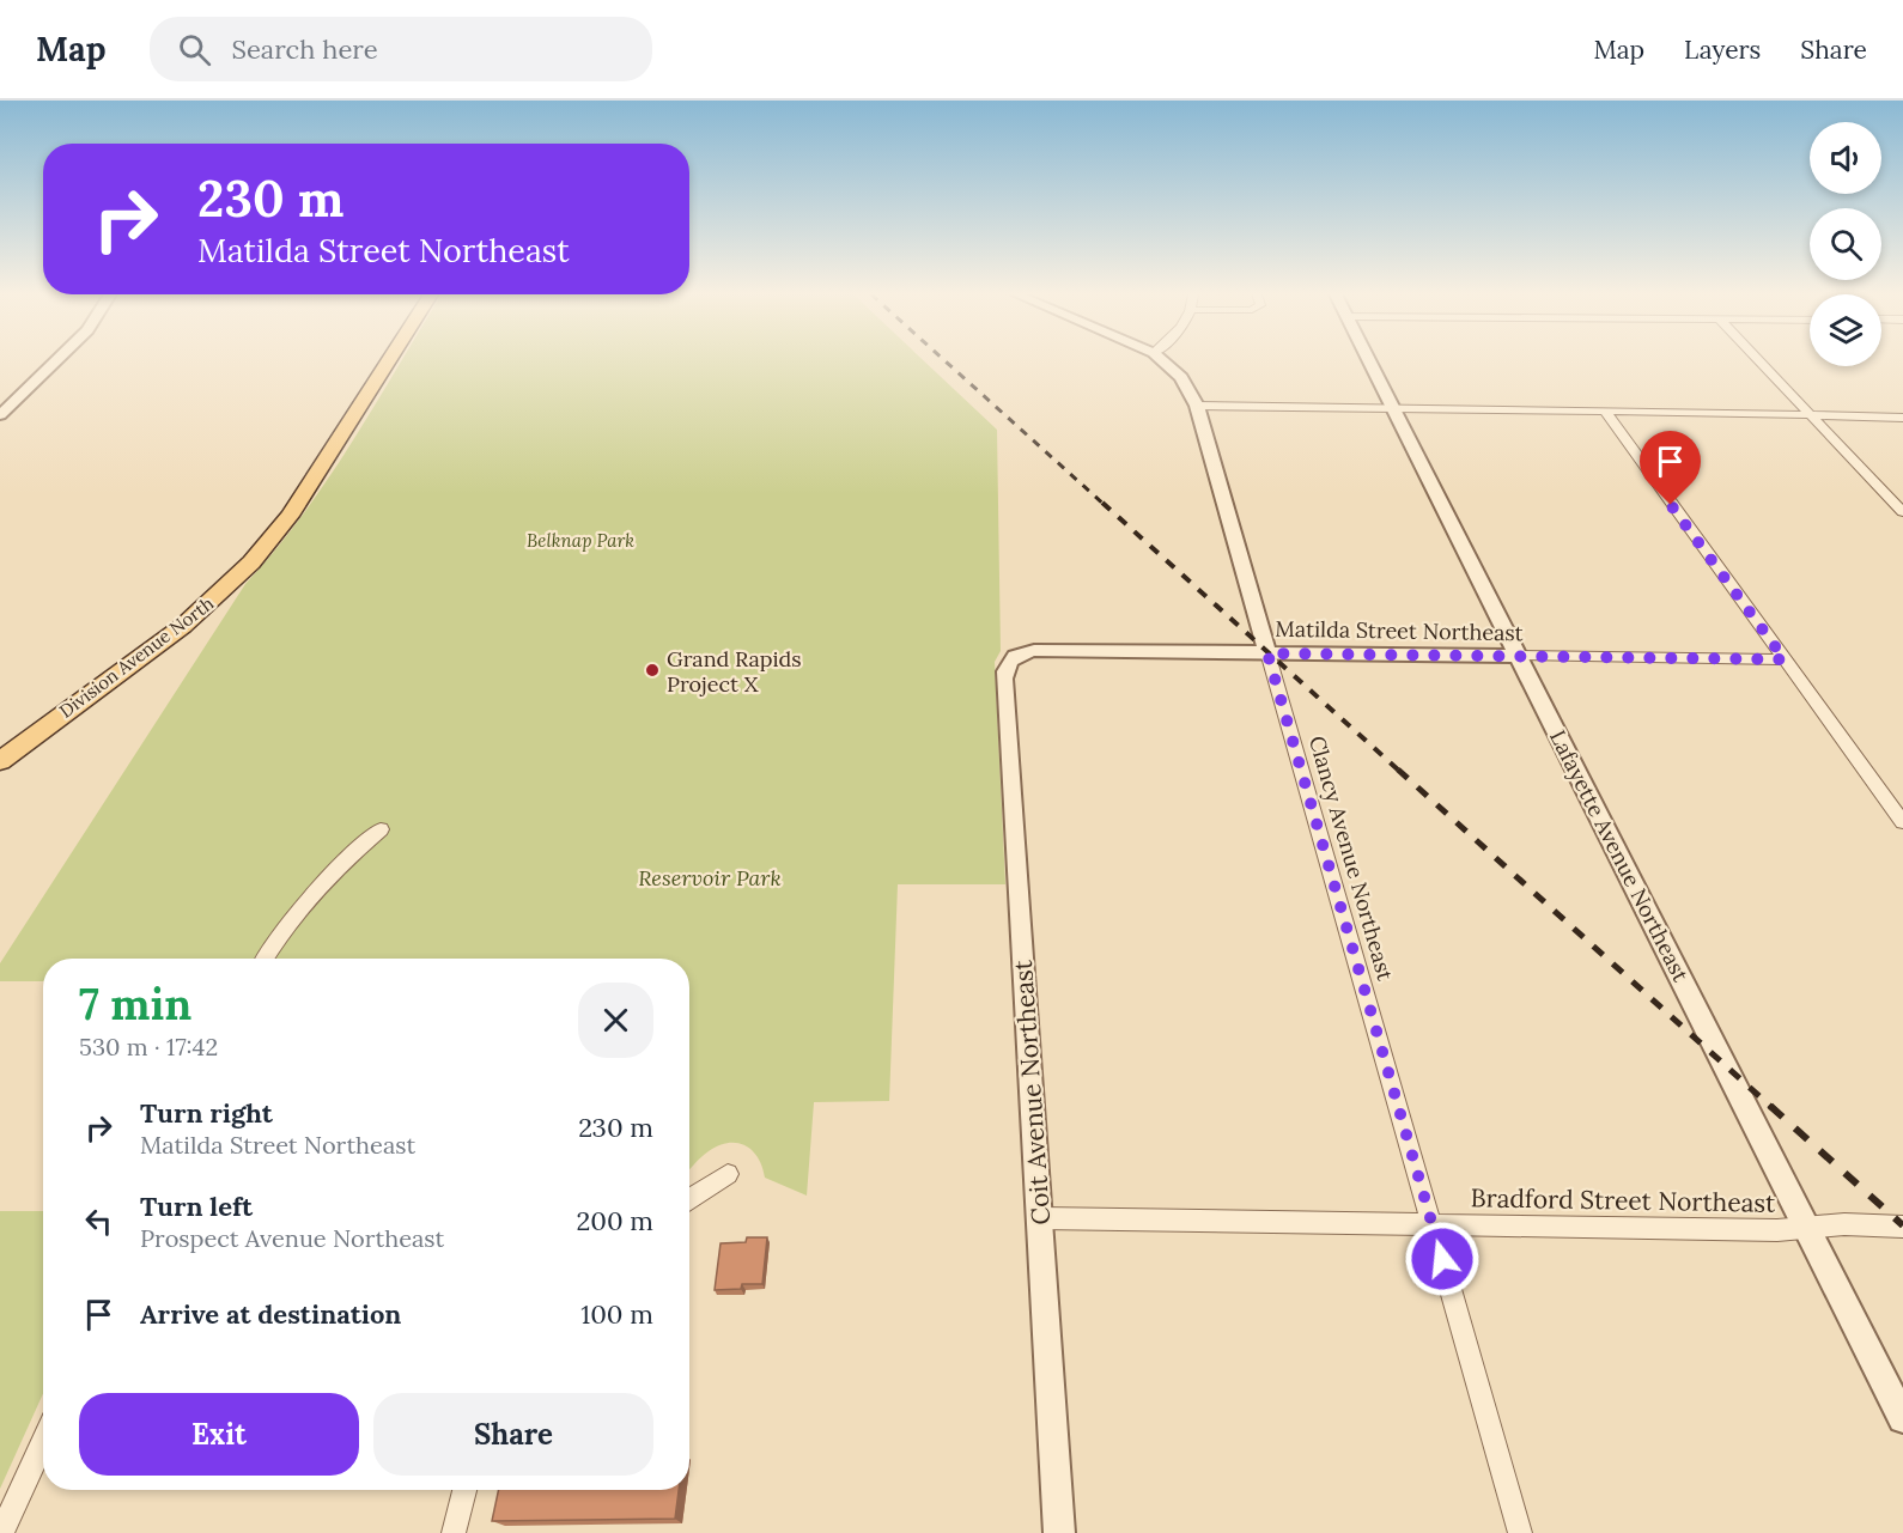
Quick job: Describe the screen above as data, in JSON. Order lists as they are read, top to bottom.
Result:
{
  "streets": {
    "main road": ["Division Avenue North"],
    "street": [
      "Matilda Street Northeast",
      "Lafayette Avenue Northeast",
      "Clancy Avenue Northeast",
      "Coit Avenue Northeast",
      "Bradford Street Northeast"
    ]
  },
  "crossings": [
    ["Matilda Street Northeast", "Lafayette Avenue Northeast"],
    ["Matilda Street Northeast", "Clancy Avenue Northeast"],
    ["Matilda Street Northeast", "Coit Avenue Northeast"],
    ["Lafayette Avenue Northeast", "Bradford Street Northeast"],
    ["Clancy Avenue Northeast", "Bradford Street Northeast"],
    ["Coit Avenue Northeast", "Bradford Street Northeast"]
  ],
  "parks": ["Belknap Park", "Reservoir Park"],
  "places": ["Grand Rapids Project X"],
  "page": {
    "header": "Map",
    "search": "Search here",
    "nav": ["Map", "Layers", "Share"],
    "turn": ["230 m", "Matilda Street Northeast"],
    "heading": ["7 min", "530 m · 17:42"],
    "list": [
      {
        "name": "Turn right",
        "note": "Matilda Street Northeast",
        "value": "230 m"
      },
      {
        "name": "Turn left",
        "note": "Prospect Avenue Northeast",
        "value": "200 m"
      },
      {
        "name": "Arrive at destination",
        "value": "100 m"
      }
    ],
    "buttons": ["Exit", "Share"]
  }
}
